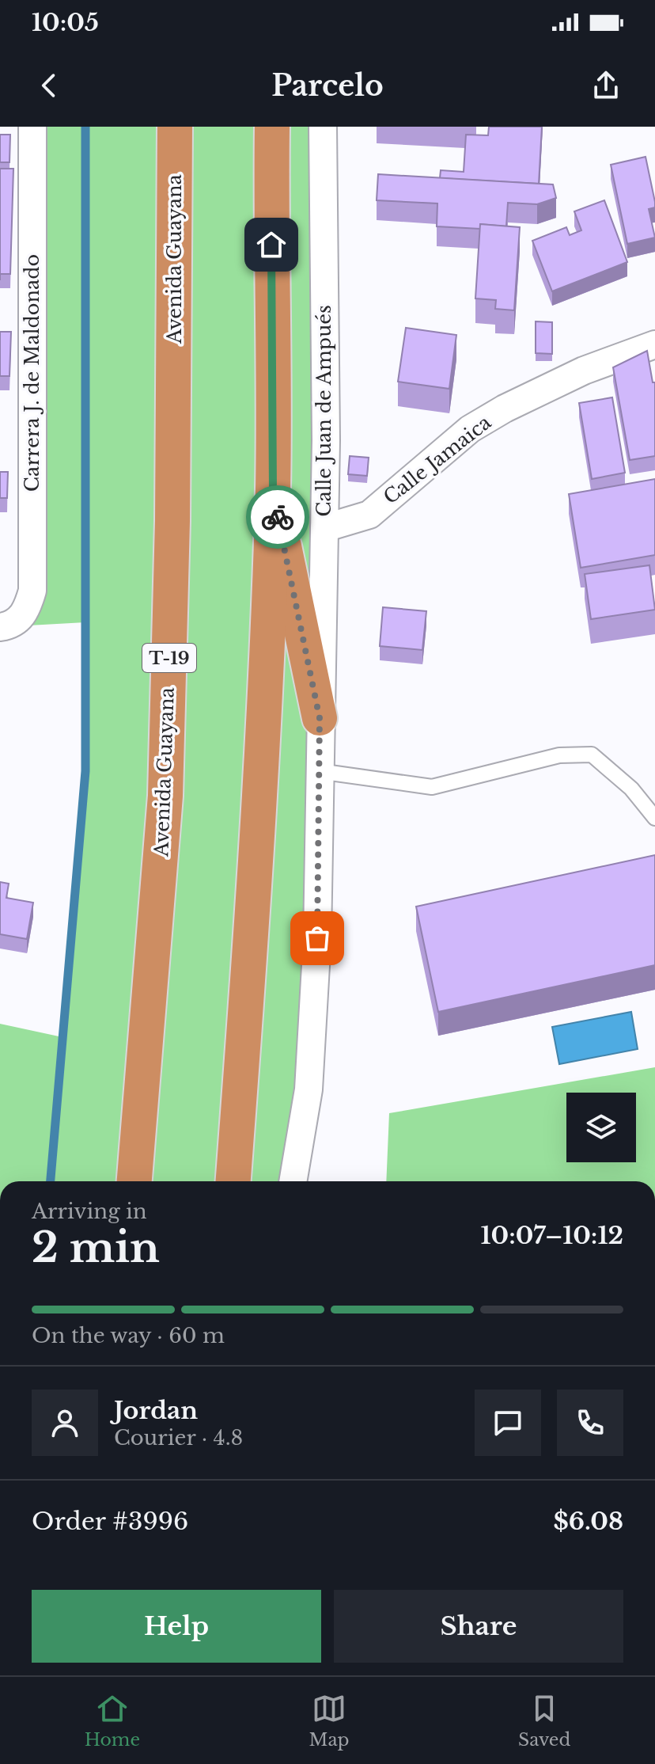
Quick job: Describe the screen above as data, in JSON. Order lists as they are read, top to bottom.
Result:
{
  "streets": {
    "highway": ["Avenida Guayana", "T-19"],
    "street": ["Carrera J. de Maldonado", "Calle Juan de Ampués", "Calle Jamaica"]
  },
  "crossings": [
    ["Calle Juan de Ampués", "Calle Jamaica"]
  ],
  "page": {
    "status": "10:05",
    "header": "Parcelo",
    "heading": ["2 min", "Arriving in", "10:07–10:12"],
    "panel": [
      "Jordan",
      "Courier · 4.8",
      "Order #3996",
      "$6.08"
    ],
    "bar": "On the way · 60 m",
    "buttons": ["Help", "Share"],
    "tabs": ["Home", "Map", "Saved"]
  }
}
